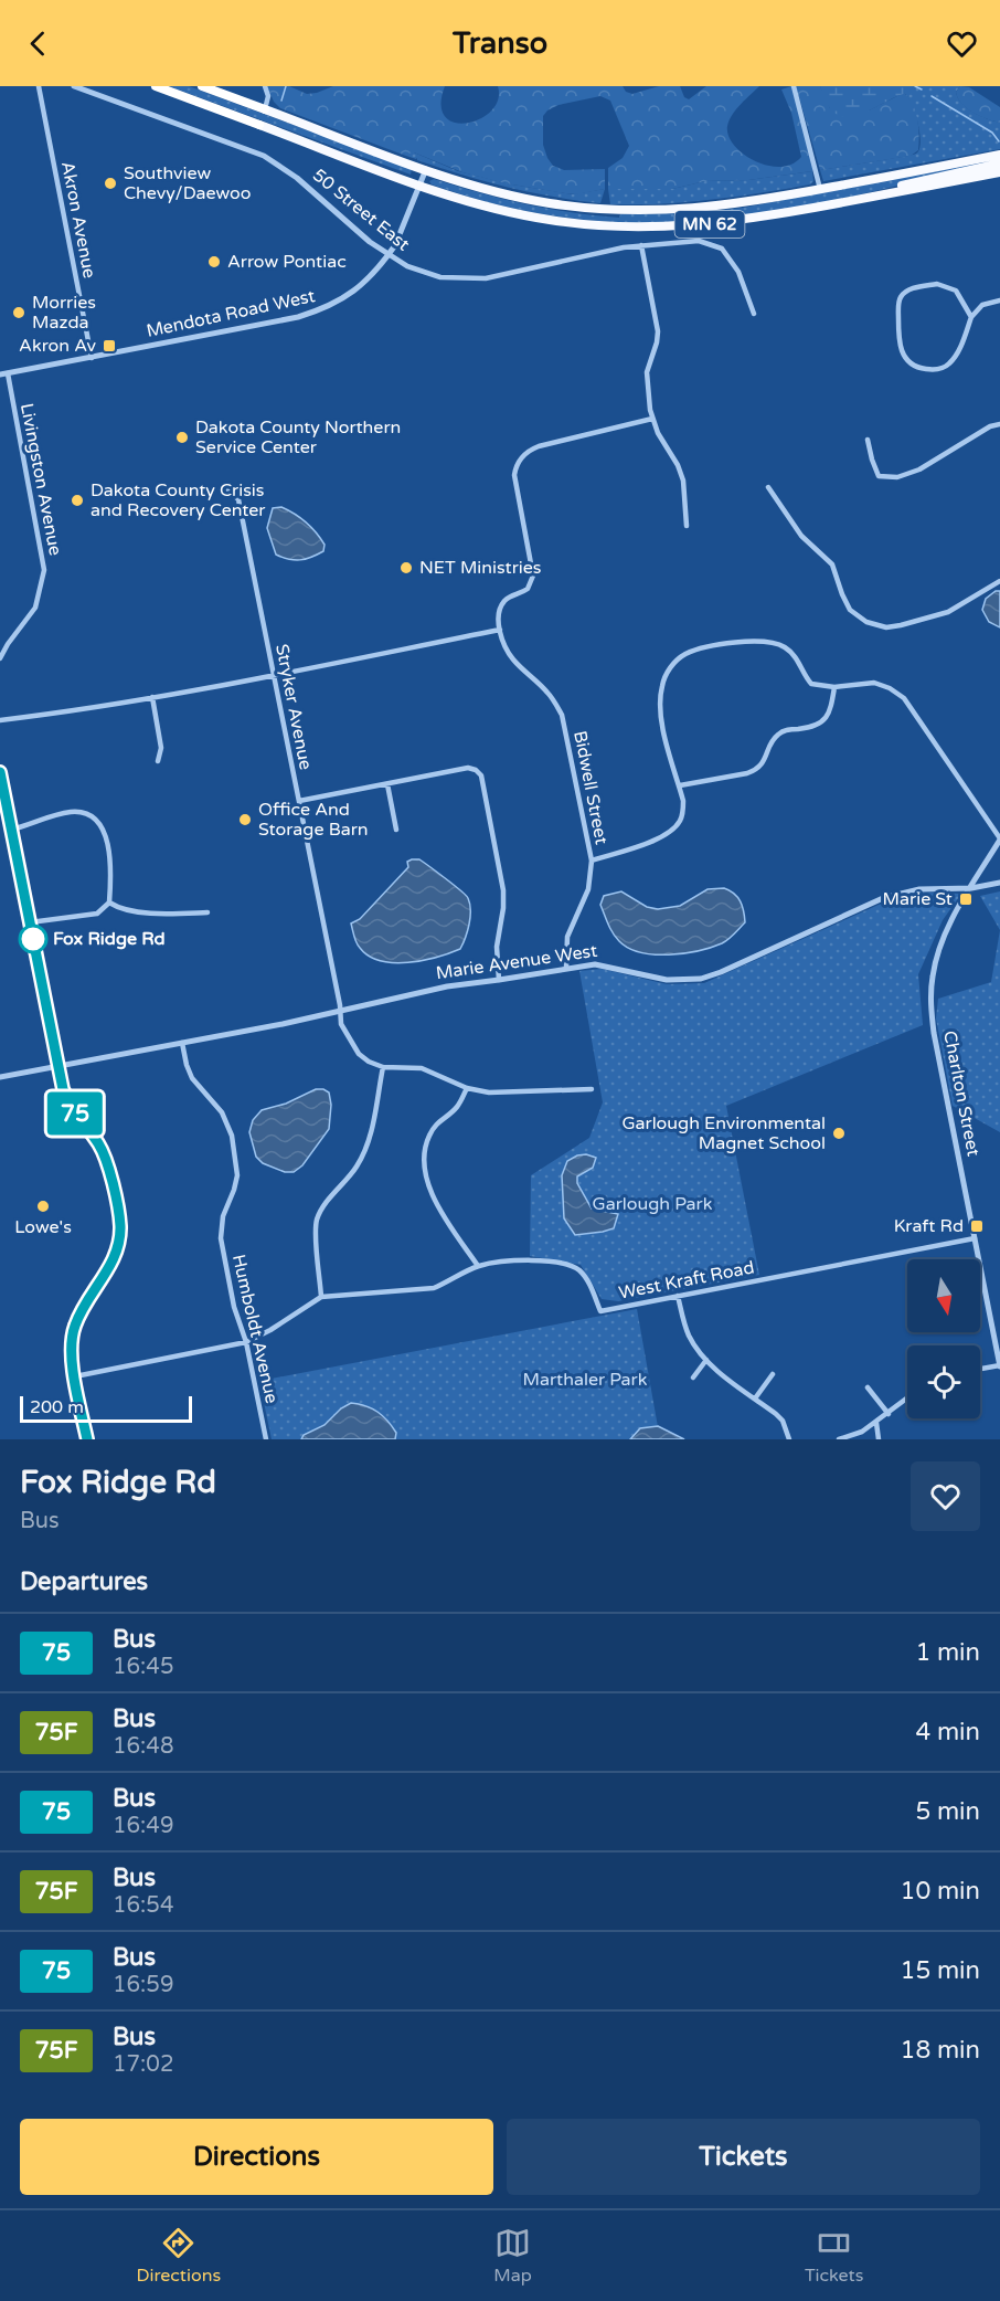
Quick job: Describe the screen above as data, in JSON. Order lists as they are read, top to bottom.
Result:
{
  "streets": {
    "highway": ["MN 62"],
    "street": [
      "50 Street East",
      "Akron Avenue",
      "Mendota Road West",
      "Livingston Avenue",
      "Stryker Avenue",
      "Bidwell Street",
      "Marie Avenue West",
      "Charlton Street",
      "West Kraft Road",
      "Humboldt Avenue"
    ]
  },
  "crossings": [
    ["50 Street East", "Mendota Road West"],
    ["Akron Avenue", "Mendota Road West"],
    ["MN 62", "Mendota Road West"],
    ["Mendota Road West", "Livingston Avenue"],
    ["Stryker Avenue", "Marie Avenue West"],
    ["Bidwell Street", "Marie Avenue West"],
    ["Marie Avenue West", "Charlton Street"],
    ["Marie Avenue West", "Humboldt Avenue"],
    ["Charlton Street", "West Kraft Road"],
    ["West Kraft Road", "Humboldt Avenue"]
  ],
  "parks": ["Garlough Park", "Marthaler Park"],
  "places": {
    "other": [
      "Southview Chevy/Daewoo",
      "Arrow Pontiac",
      "Morries Mazda",
      "Dakota County Northern Service Center",
      "Dakota County Crisis and Recovery Center",
      "NET Ministries",
      "Office And Storage Barn",
      "Fox Ridge Rd",
      "Garlough Environmental Magnet School",
      "Lowe's"
    ],
    "transit": ["Akron Av", "Marie St", "Kraft Rd"]
  },
  "lines": ["bus line 75"],
  "scale_bar": "200 m",
  "north": "bottom",
  "page": {
    "header": "Transo",
    "on_map": "75",
    "scale": "200 m",
    "heading": [
      ["Fox Ridge Rd", "Bus"],
      "Departures"
    ],
    "list": [
      {
        "mark": "75",
        "name": "Bus",
        "note": "16:45",
        "value": "1 min"
      },
      {
        "mark": "75F",
        "name": "Bus",
        "note": "16:48",
        "value": "4 min"
      },
      {
        "mark": "75",
        "name": "Bus",
        "note": "16:49",
        "value": "5 min"
      },
      {
        "mark": "75F",
        "name": "Bus",
        "note": "16:54",
        "value": "10 min"
      },
      {
        "mark": "75",
        "name": "Bus",
        "note": "16:59",
        "value": "15 min"
      },
      {
        "mark": "75F",
        "name": "Bus",
        "note": "17:02",
        "value": "18 min"
      }
    ],
    "buttons": ["Directions", "Tickets"],
    "tabs": ["Directions", "Map", "Tickets"]
  }
}
